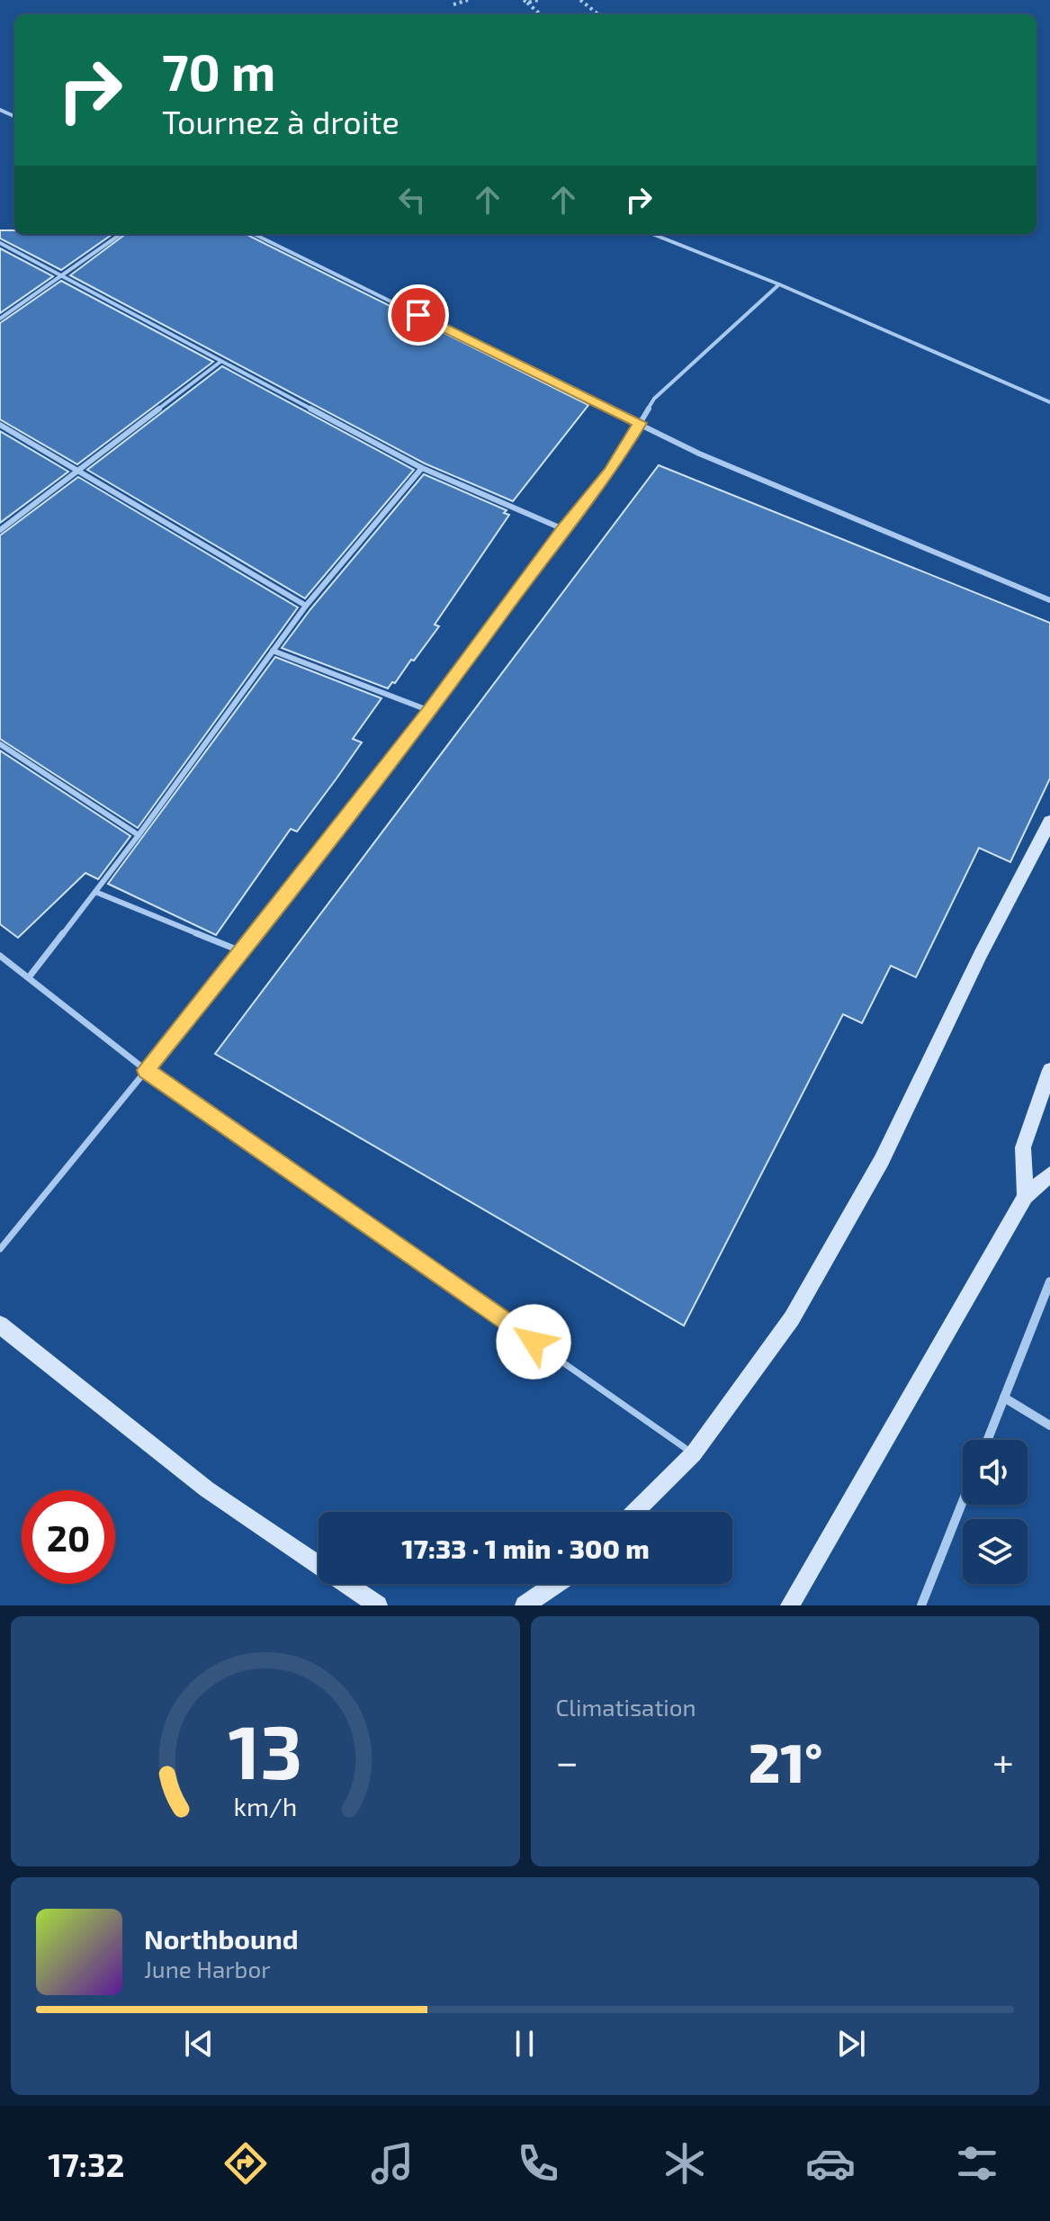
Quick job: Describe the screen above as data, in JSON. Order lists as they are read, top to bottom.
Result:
{
  "page": {
    "turn": ["70 m", "Tournez à droite"],
    "limit": "20",
    "trip": "17:33 · 1 min · 300 m",
    "tile": "Climatisation",
    "heat": ["−", "21°", "+"],
    "song": ["Northbound", "June Harbor"],
    "tabs": "17:32",
    "gauge": ["13", "km/h"]
  }
}
